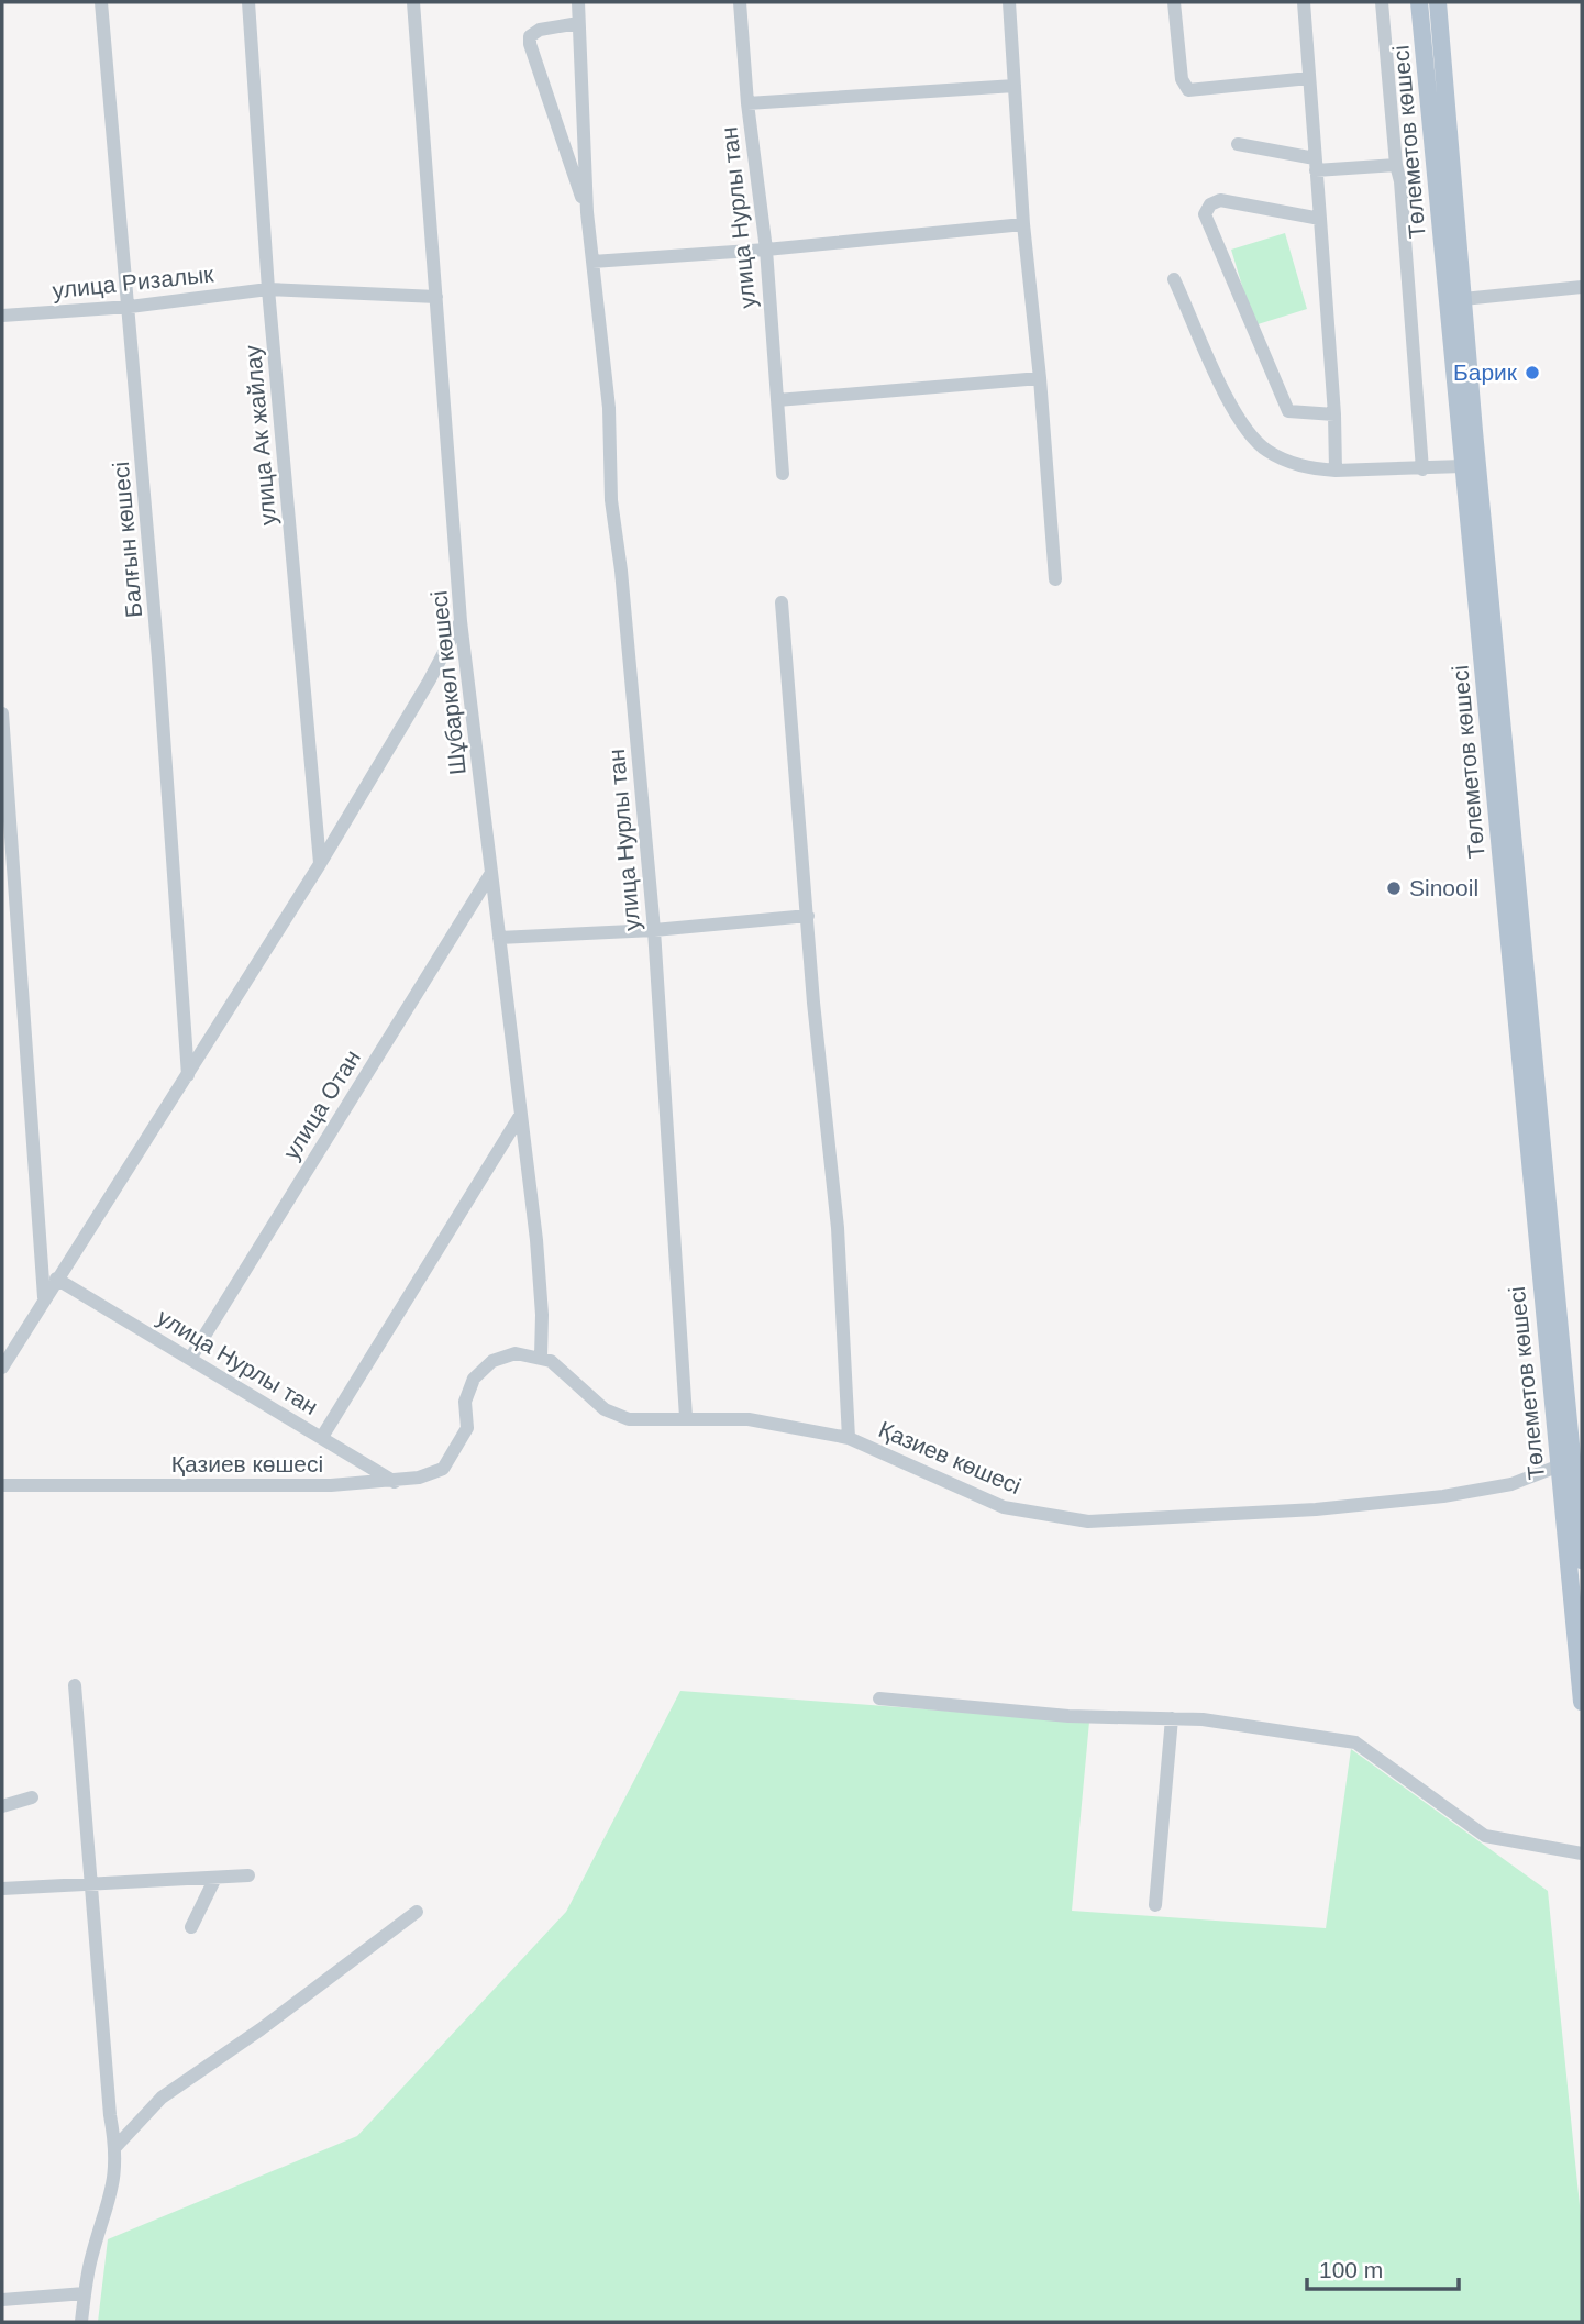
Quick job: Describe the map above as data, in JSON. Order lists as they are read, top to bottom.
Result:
{
  "streets": {
    "main road": ["Төлеметов көшесі"],
    "street": [
      "улица Нурлы тан",
      "улица Ризалык",
      "улица Ак жайлау",
      "Балғын көшесі",
      "Шұбаркөл көшесі",
      "улица Отан",
      "Қазиев көшесі"
    ]
  },
  "crossings": [
    ["Төлеметов көшесі", "Қазиев көшесі"],
    ["улица Нурлы тан", "улица Отан"],
    ["улица Нурлы тан", "Қазиев көшесі"],
    ["улица Ризалык", "улица Ак жайлау"],
    ["улица Ризалык", "Балғын көшесі"],
    ["улица Ризалык", "Шұбаркөл көшесі"],
    ["Шұбаркөл көшесі", "улица Отан"],
    ["Шұбаркөл көшесі", "Қазиев көшесі"]
  ],
  "places": ["Барик", "Sinooil"],
  "scale_bar": "100 m"
}
